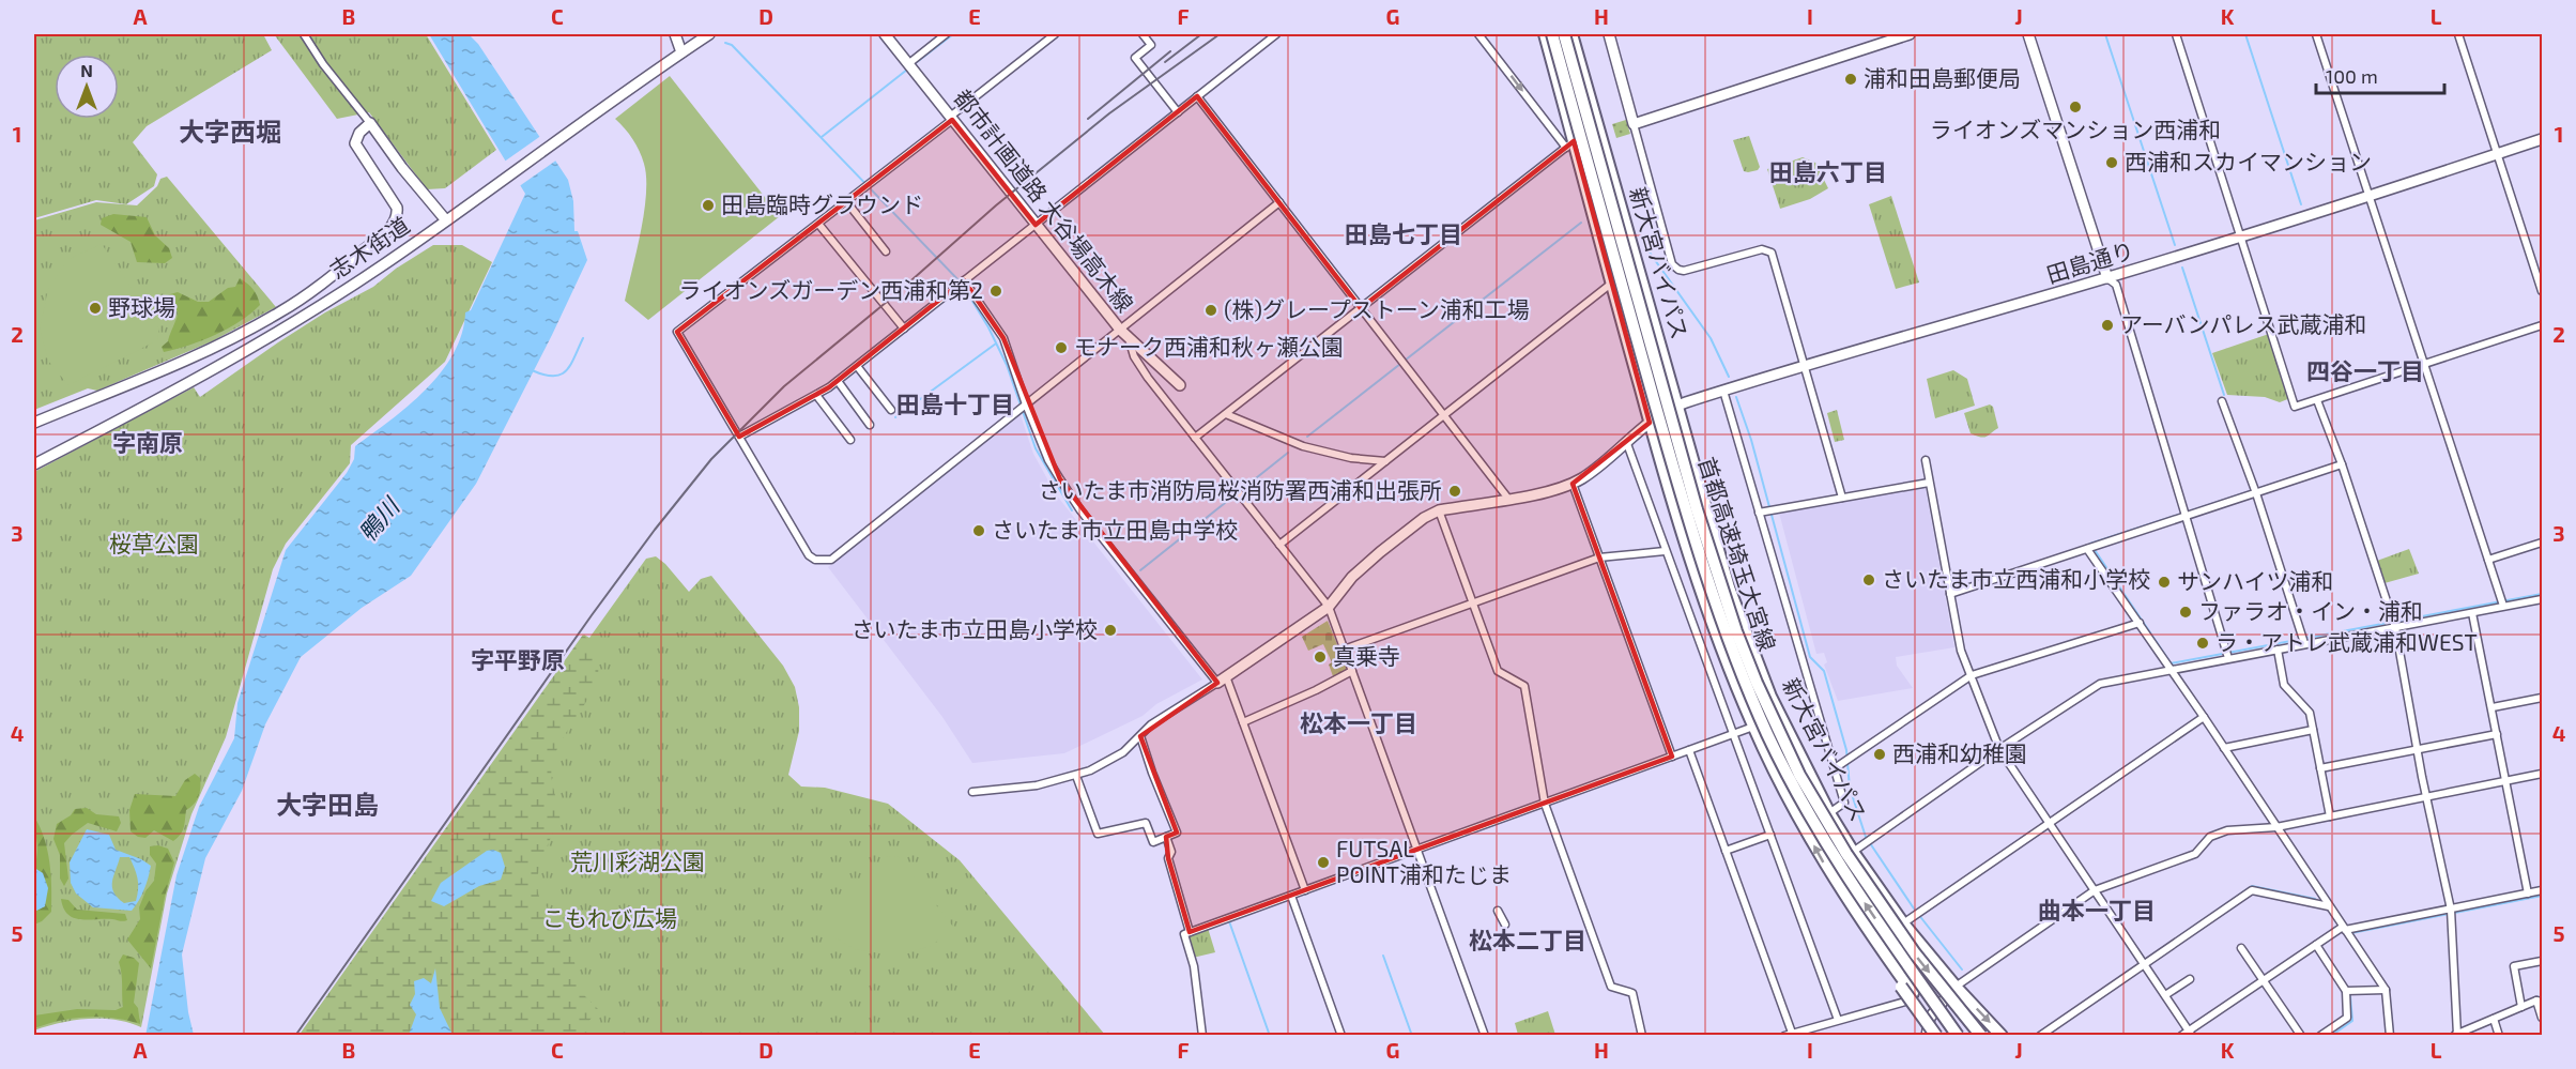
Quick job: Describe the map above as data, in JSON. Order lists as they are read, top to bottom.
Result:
{
  "streets": {
    "highway": ["新大宮バイパス", "首都高速埼玉大宮線"],
    "street": ["都市計画道路 大谷場高木線", "志木街道", "田島通り"]
  },
  "crossings": [
    ["新大宮バイパス", "田島通り"]
  ],
  "districts": [
    "大字西堀",
    "田島六丁目",
    "田島七丁目",
    "四谷一丁目",
    "田島十丁目",
    "字南原",
    "字平野原",
    "松本一丁目",
    "大字田島",
    "曲本一丁目",
    "松本二丁目"
  ],
  "water": ["鴨川"],
  "parks": ["桜草公園", "荒川彩湖公園", "こもれび広場"],
  "places": [
    "浦和田島郵便局",
    "ライオンズマンション西浦和",
    "西浦和スカイマンション",
    "田島臨時グラウンド",
    "ライオンズガーデン西浦和第2",
    "野球場",
    "(株)グレープストーン浦和工場",
    "アーバンパレス武蔵浦和",
    "モナーク西浦和秋ヶ瀬公園",
    "さいたま市消防局桜消防署西浦和出張所",
    "さいたま市立田島中学校",
    "さいたま市立西浦和小学校",
    "サンハイツ浦和",
    "ファラオ・イン・浦和",
    "さいたま市立田島小学校",
    "ラ・アトレ武蔵浦和WEST",
    "真乗寺",
    "西浦和幼稚園",
    "FUTSAL POINT浦和たじま"
  ],
  "scale_bar": "100 m",
  "north": "top",
  "grid": {
    "columns": [
      "A",
      "B",
      "C",
      "D",
      "E",
      "F",
      "G",
      "H",
      "I",
      "J",
      "K",
      "L"
    ],
    "rows": [
      "1",
      "2",
      "3",
      "4",
      "5"
    ]
  }
}
